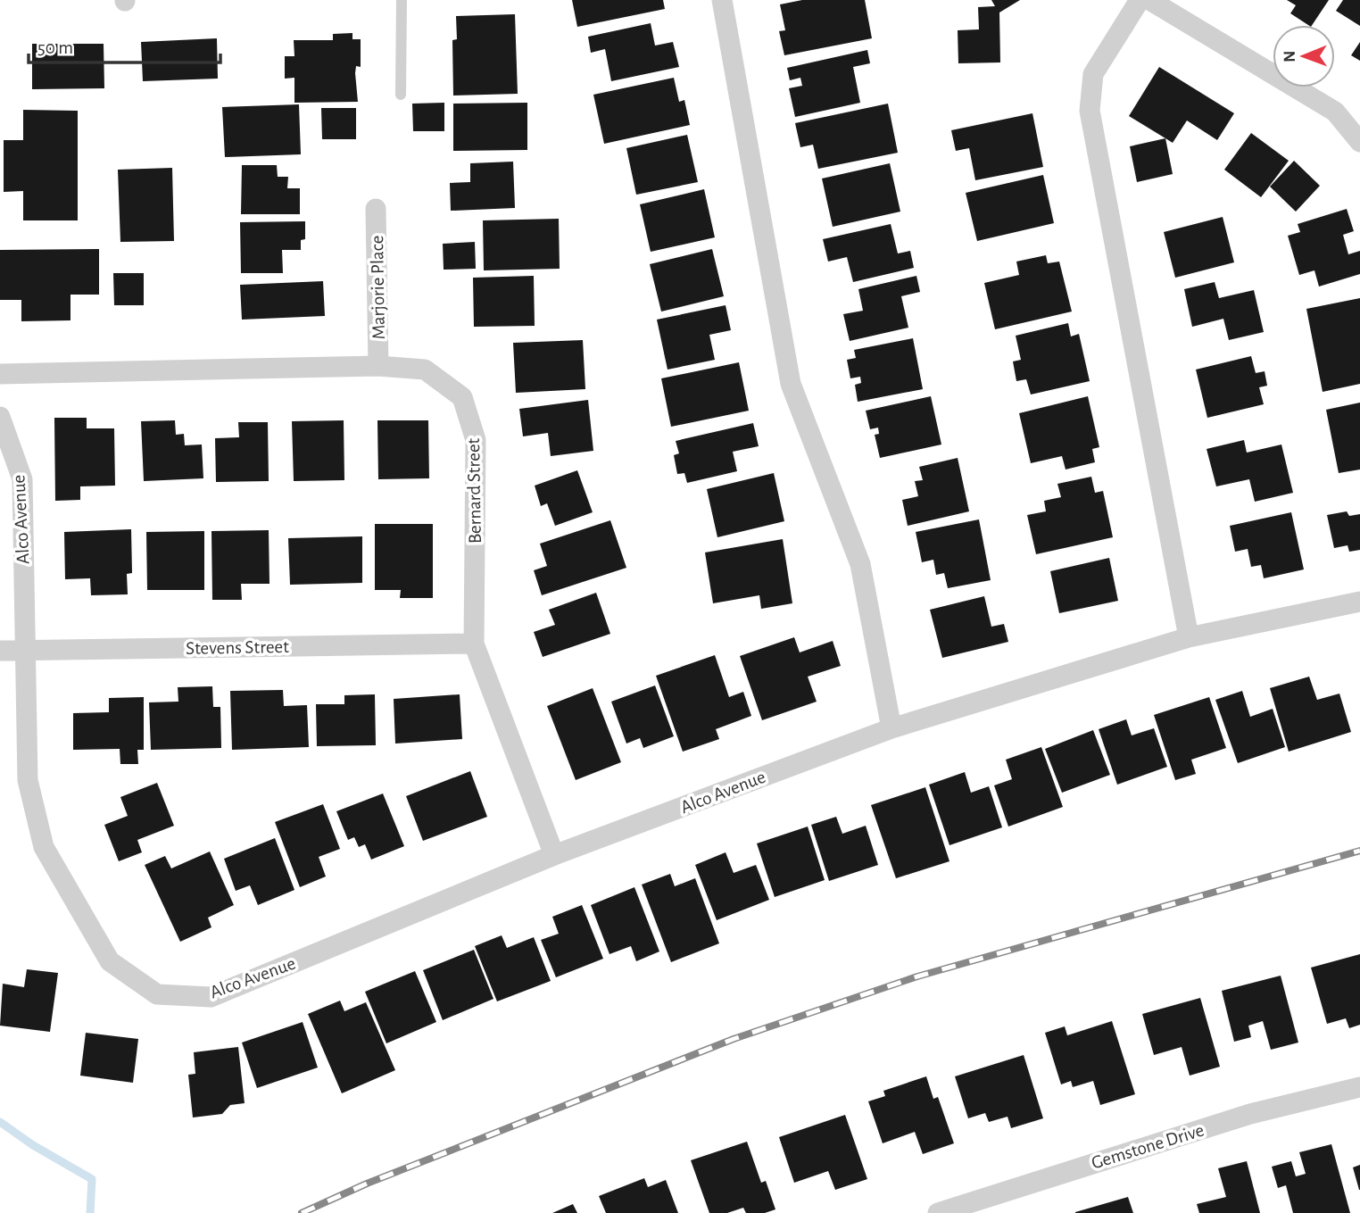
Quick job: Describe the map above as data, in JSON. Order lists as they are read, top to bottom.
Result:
{
  "streets": {
    "street": [
      "Marjorie Place",
      "Bernard Street",
      "Alco Avenue",
      "Stevens Street",
      "Gemstone Drive"
    ]
  },
  "crossings": [
    ["Marjorie Place", "Bernard Street"],
    ["Bernard Street", "Alco Avenue"],
    ["Bernard Street", "Stevens Street"],
    ["Alco Avenue", "Stevens Street"]
  ],
  "scale_bar": "50 m",
  "north": "left"
}
